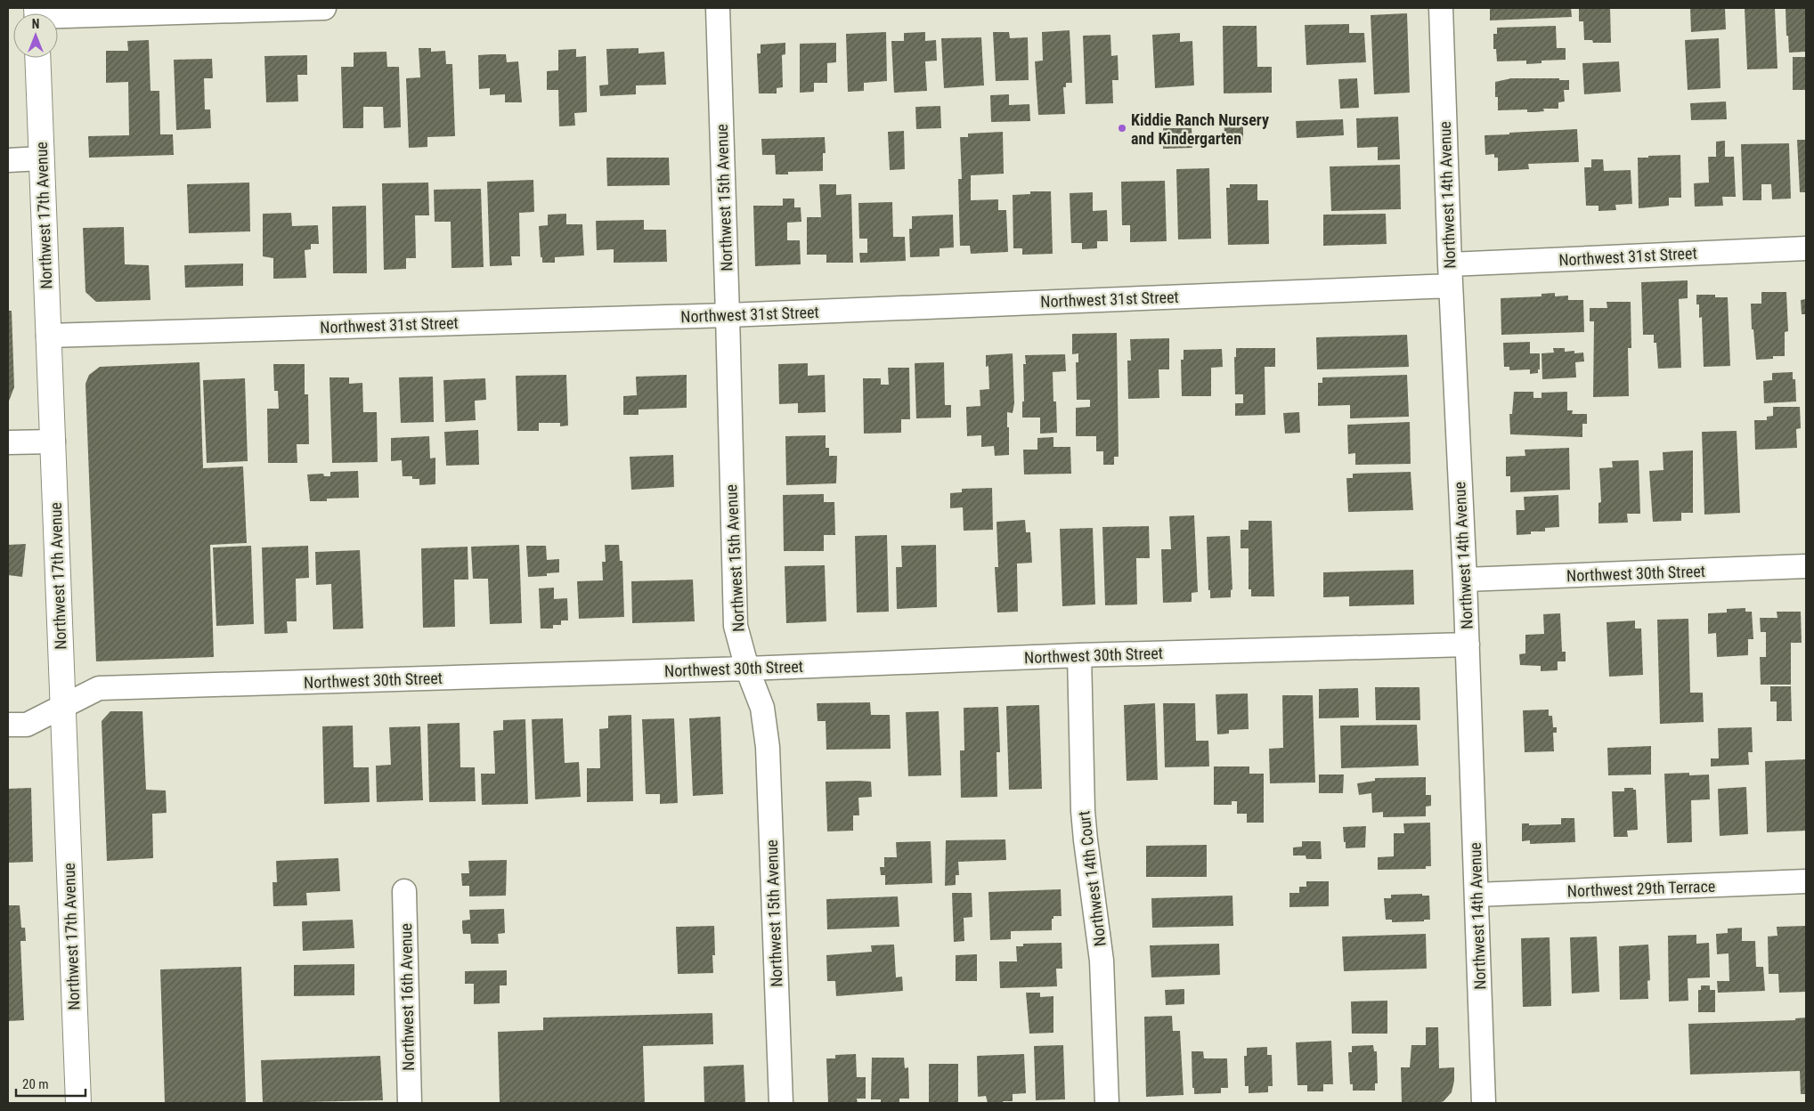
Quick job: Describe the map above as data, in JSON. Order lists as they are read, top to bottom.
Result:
{
  "streets": {
    "main road": ["Northwest 17th Avenue"],
    "street": [
      "Northwest 14th Avenue",
      "Northwest 15th Avenue",
      "Northwest 31st Street",
      "Northwest 30th Street",
      "Northwest 14th Court",
      "Northwest 29th Terrace",
      "Northwest 16th Avenue"
    ]
  },
  "crossings": [
    ["Northwest 14th Avenue", "Northwest 31st Street"],
    ["Northwest 14th Avenue", "Northwest 30th Street"],
    ["Northwest 14th Avenue", "Northwest 29th Terrace"],
    ["Northwest 15th Avenue", "Northwest 31st Street"],
    ["Northwest 15th Avenue", "Northwest 30th Street"],
    ["Northwest 17th Avenue", "Northwest 31st Street"],
    ["Northwest 17th Avenue", "Northwest 30th Street"],
    ["Northwest 30th Street", "Northwest 14th Court"]
  ],
  "places": ["Kiddie Ranch Nursery and Kindergarten"],
  "scale_bar": "20 m",
  "north": "top"
}
